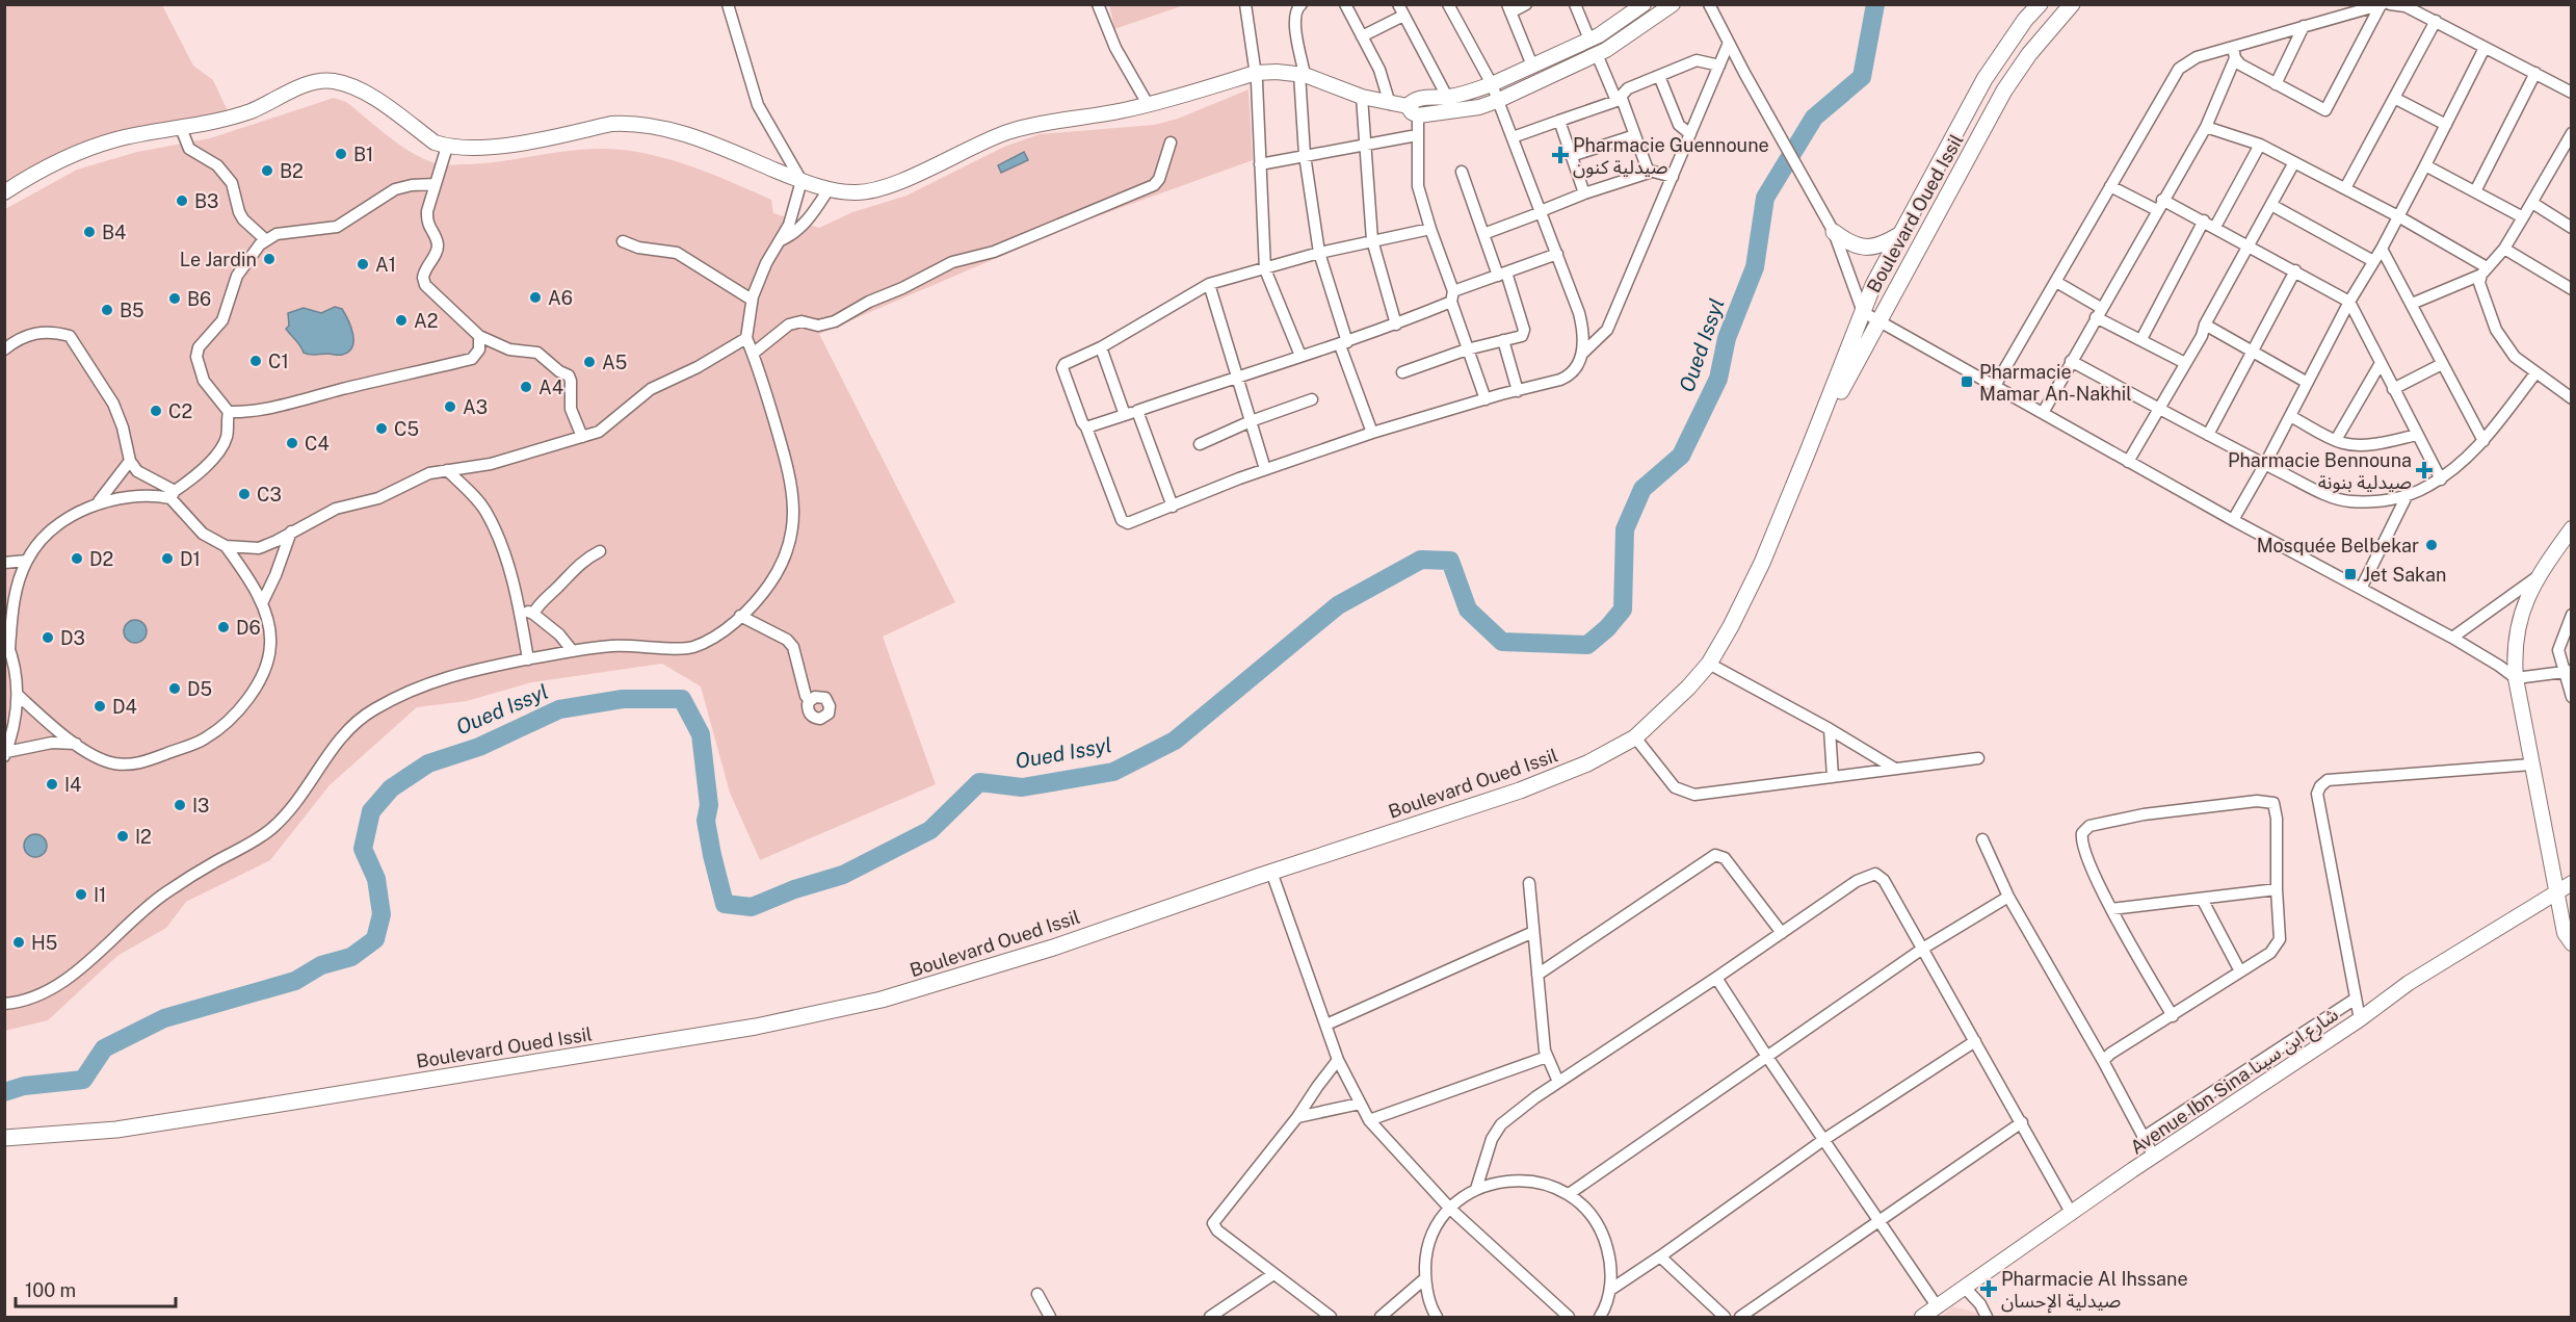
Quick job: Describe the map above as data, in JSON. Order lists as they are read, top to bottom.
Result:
{
  "streets": {
    "main road": ["Boulevard Oued Issil"],
    "street": ["Avenue Ibn Sina شارع ابن سينا"]
  },
  "water": ["Oued Issyl"],
  "places": {
    "other": [
      "B1",
      "B2",
      "B3",
      "B4",
      "Le Jardin",
      "A1",
      "A6",
      "B6",
      "B5",
      "A2",
      "C1",
      "A5",
      "A4",
      "A3",
      "C2",
      "C5",
      "C4",
      "C3",
      "Mosquée Belbekar",
      "D2",
      "D1",
      "D6",
      "D3",
      "D5",
      "D4",
      "I4",
      "I3",
      "I2",
      "I1",
      "H5"
    ],
    "health": ["Pharmacie Guennoune صيدلية كنون", "Pharmacie Bennouna صيدلية بنونة", "Pharmacie Al Ihssane صيدلية الإحسان"],
    "transit": ["Pharmacie Mamar An-Nakhil", "Jet Sakan"]
  },
  "scale_bar": "100 m"
}
